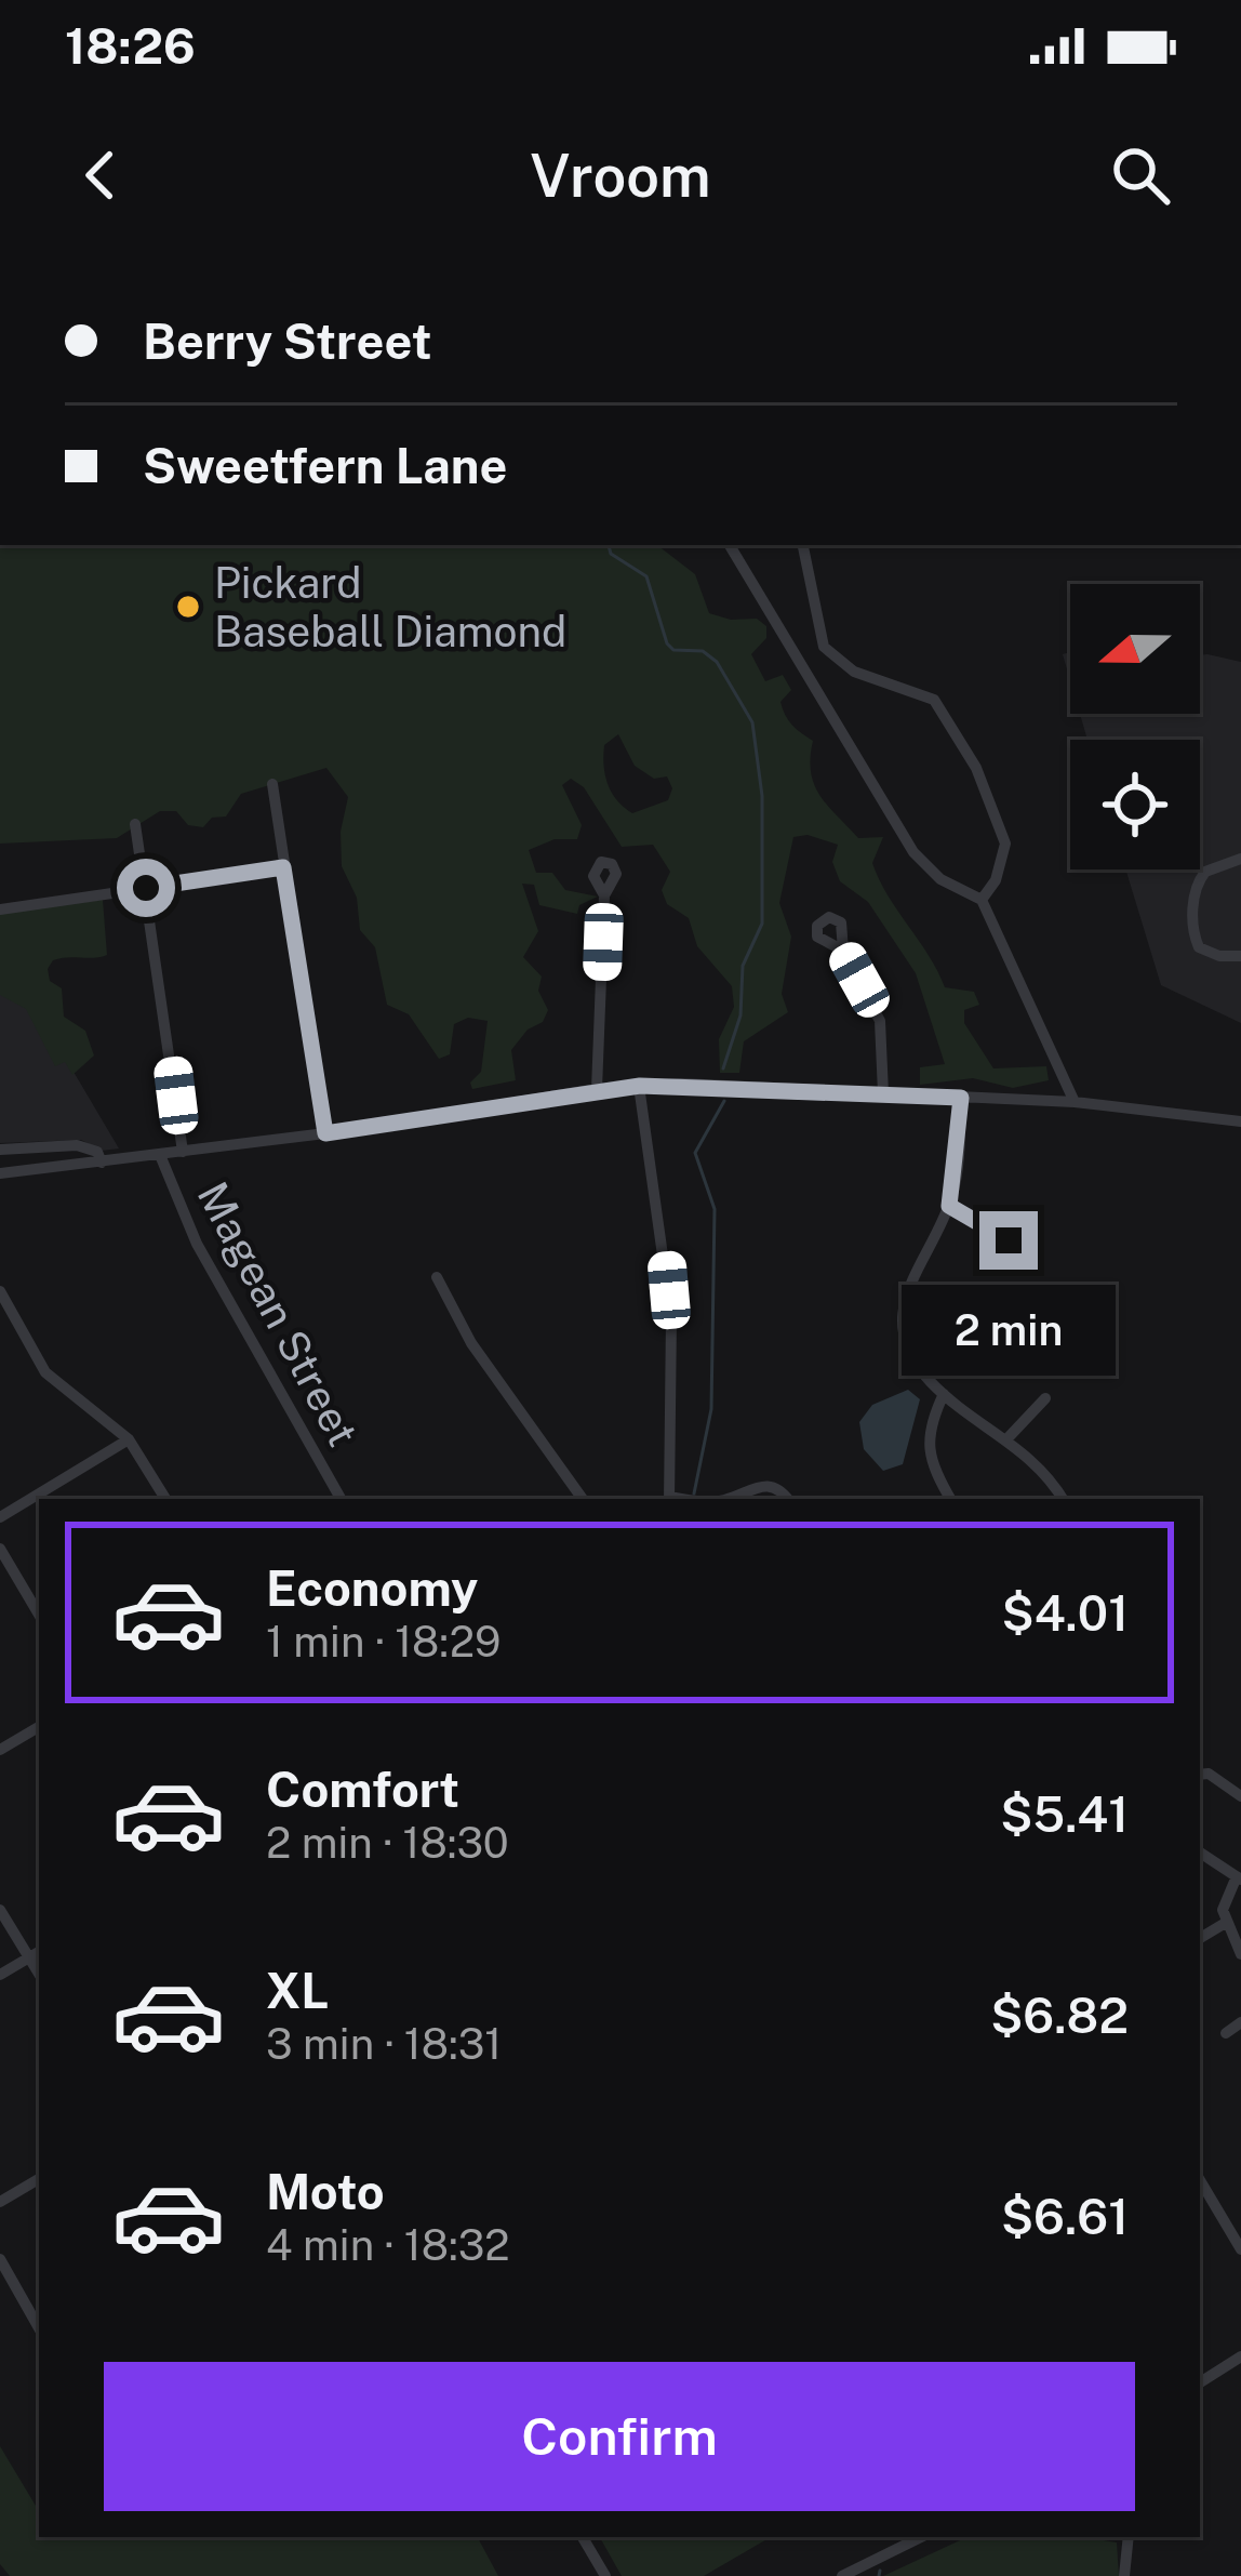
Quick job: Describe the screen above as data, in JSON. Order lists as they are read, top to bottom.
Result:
{
  "streets": {
    "street": ["Magean Street"]
  },
  "places": ["Pickard Baseball Diamond"],
  "north": "left",
  "page": {
    "status": "18:26",
    "header": "Vroom",
    "banner": ["Berry Street", "Sweetfern Lane"],
    "bubble": "2 min",
    "list": [
      {
        "name": "Economy",
        "note": "1 min · 18:29",
        "value": "$4.01"
      },
      {
        "name": "Comfort",
        "note": "2 min · 18:30",
        "value": "$5.41"
      },
      {
        "name": "XL",
        "note": "3 min · 18:31",
        "value": "$6.82"
      },
      {
        "name": "Moto",
        "note": "4 min · 18:32",
        "value": "$6.61"
      }
    ],
    "buttons": "Confirm"
  }
}
